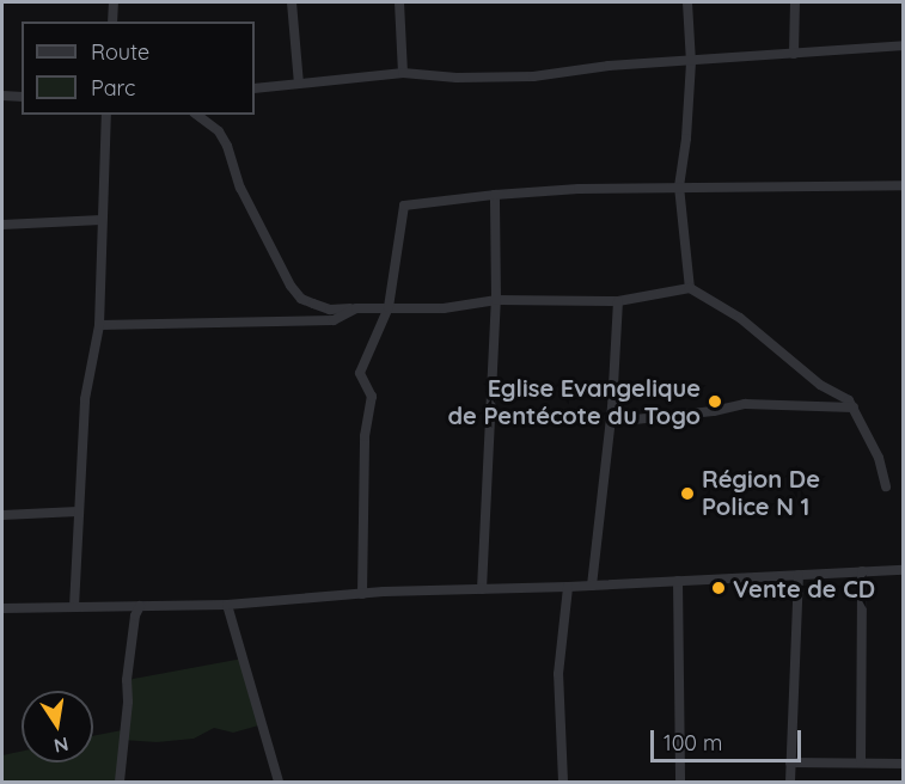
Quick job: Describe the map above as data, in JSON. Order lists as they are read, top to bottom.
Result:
{
  "places": ["Eglise Evangelique de Pentécote du Togo", "Région De Police N 1", "Vente de CD"],
  "legend": ["Route", "Parc"],
  "scale_bar": "100 m",
  "north": "bottom"
}
